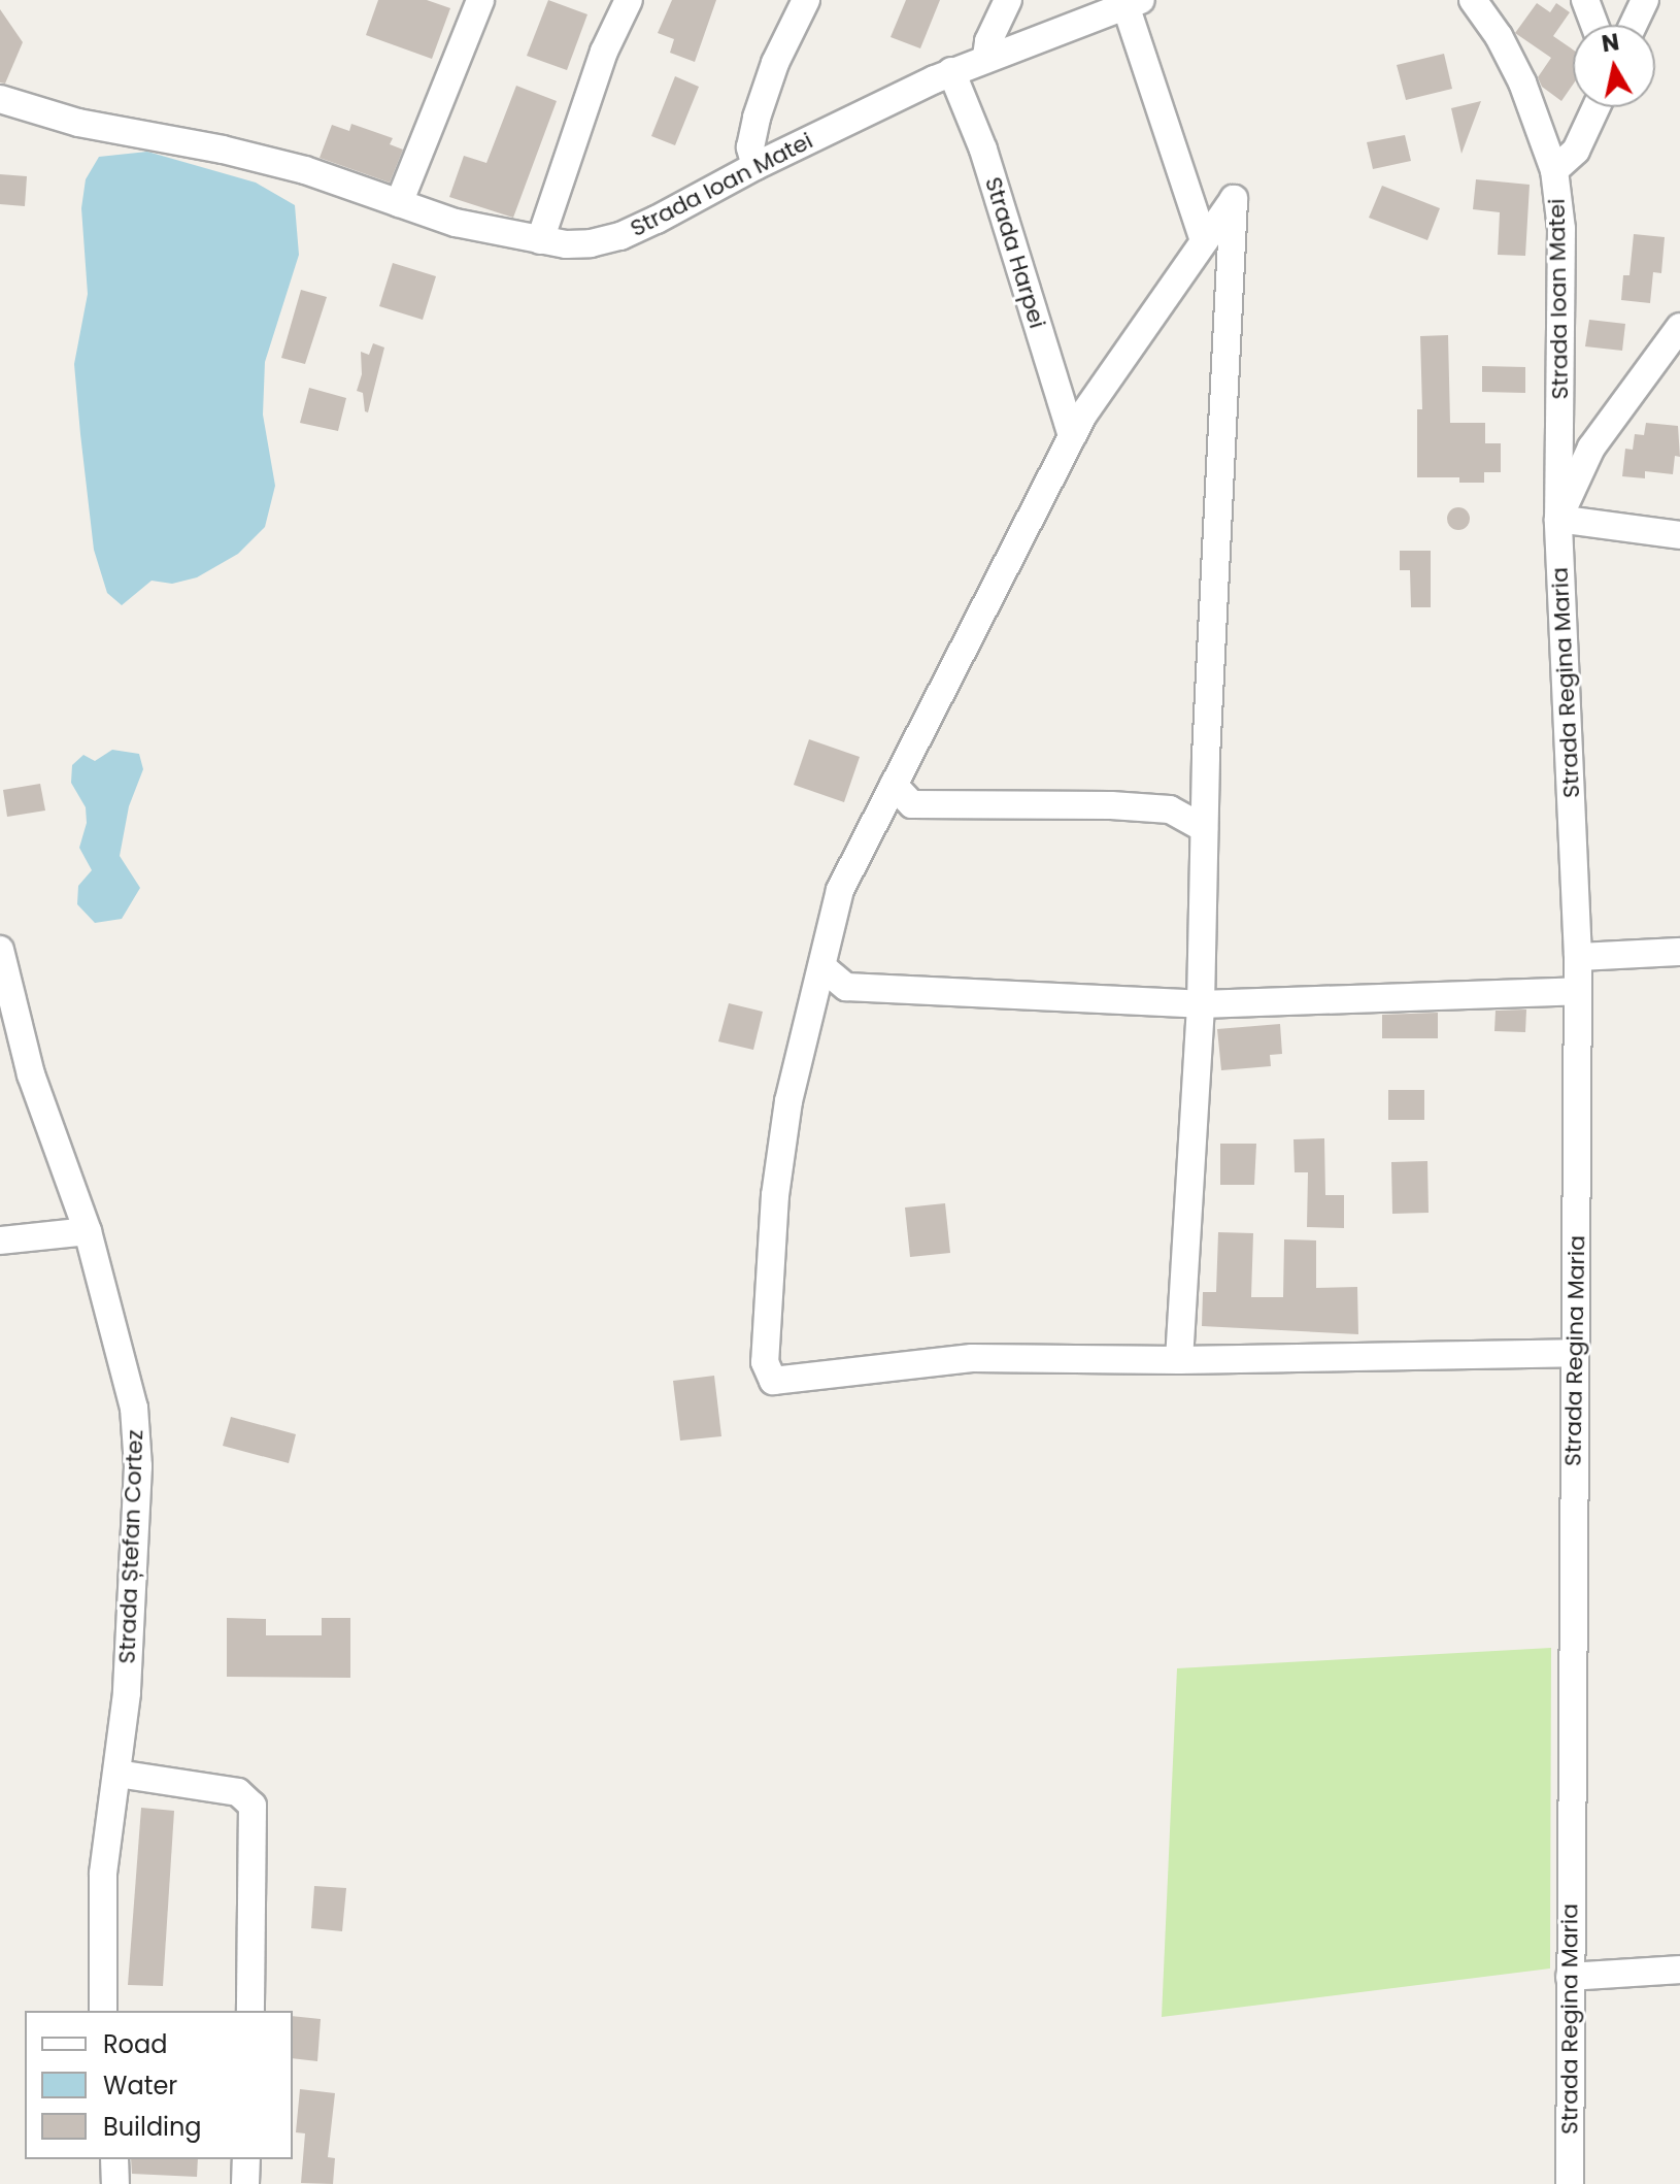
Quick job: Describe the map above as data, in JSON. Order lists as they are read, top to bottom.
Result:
{
  "streets": {
    "street": [
      "Strada Ioan Matei",
      "Strada Harpei",
      "Strada Regina Maria",
      "Strada Ștefan Cortez"
    ]
  },
  "crossings": [
    ["Strada Ioan Matei", "Strada Harpei"],
    ["Strada Ioan Matei", "Strada Regina Maria"]
  ],
  "legend": ["Road", "Water", "Building"],
  "north": "top"
}
